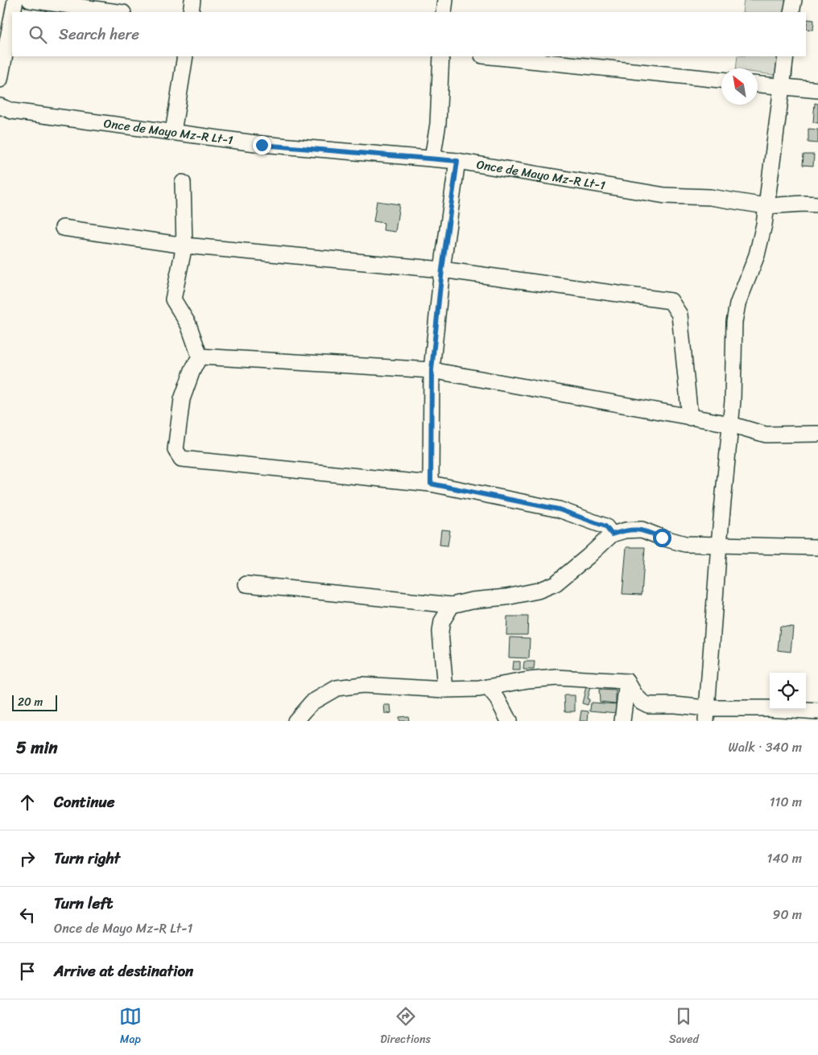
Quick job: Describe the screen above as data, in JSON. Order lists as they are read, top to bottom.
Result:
{
  "streets": {
    "street": ["Once de Mayo Mz-R Lt-1"]
  },
  "scale_bar": "20 m",
  "north": "top left",
  "page": {
    "search": "Search here",
    "scale": "20 m",
    "heading": ["5 min", "Walk · 340 m"],
    "list": [
      ["Continue", "110 m"],
      ["Turn right", "140 m"],
      ["Turn left", "Once de Mayo Mz-R Lt-1", "90 m"],
      "Arrive at destination"
    ],
    "nav": ["Map", "Directions", "Saved"]
  }
}
